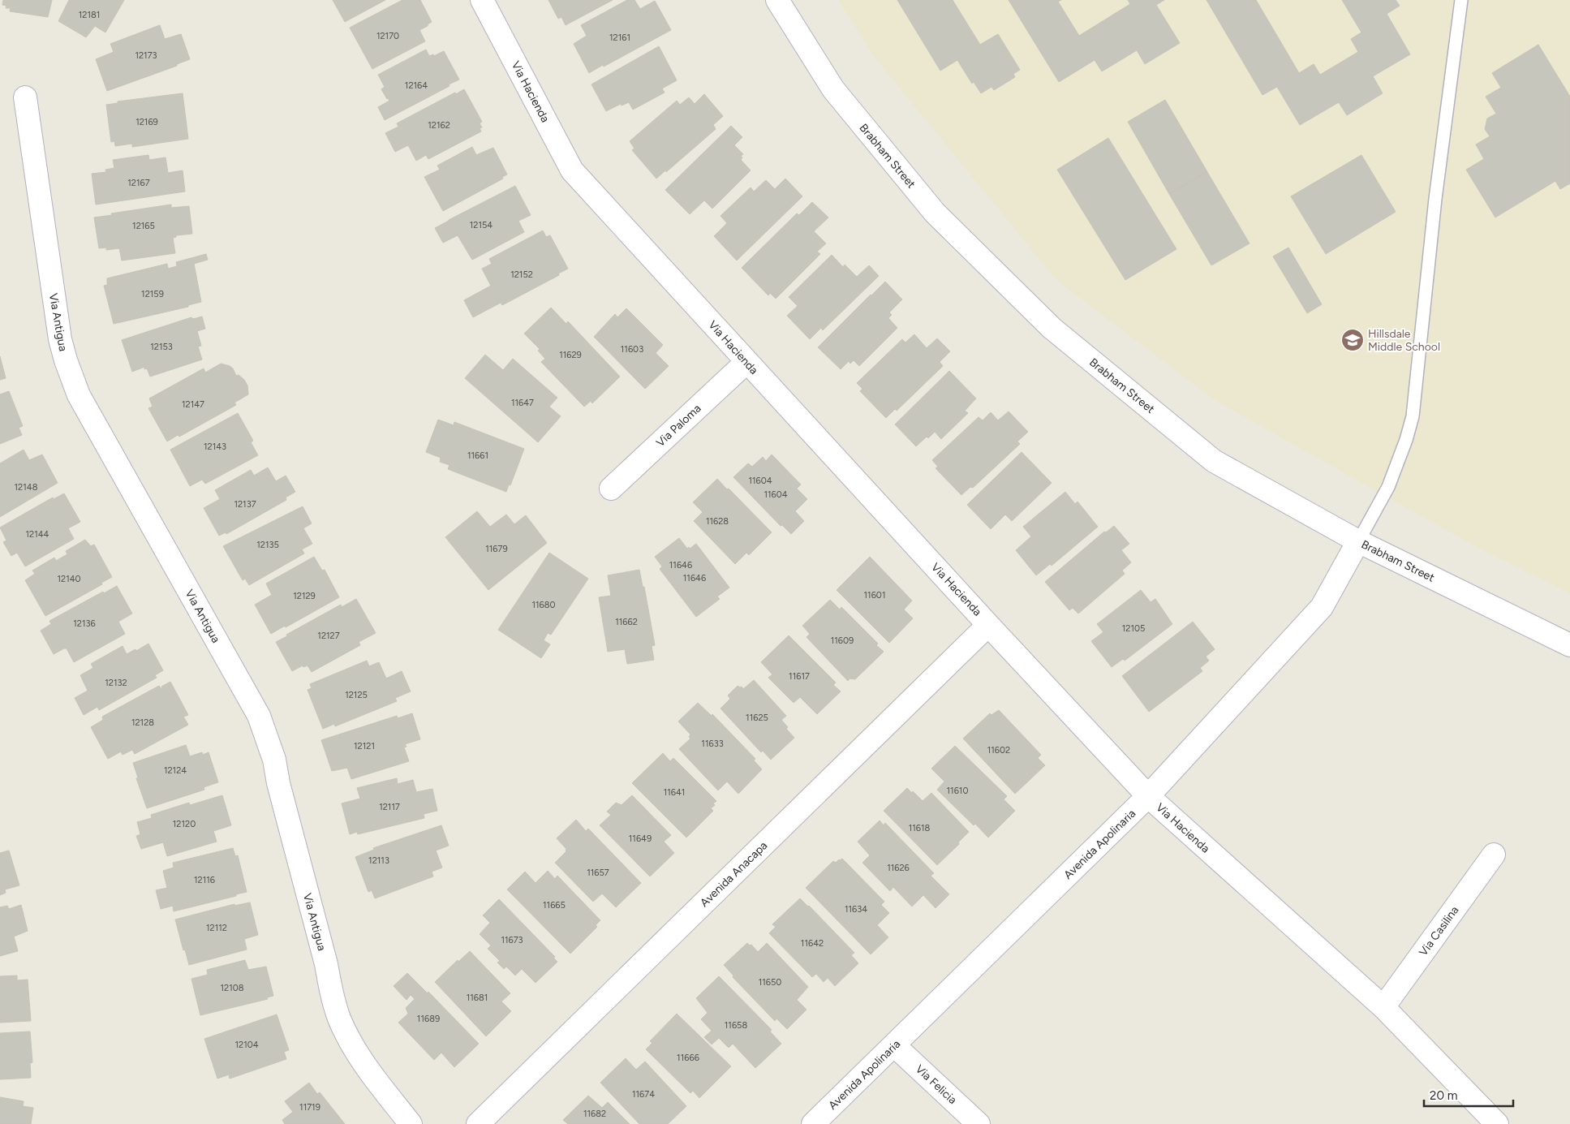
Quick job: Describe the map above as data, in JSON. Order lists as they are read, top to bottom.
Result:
{
  "streets": {
    "street": [
      "Via Hacienda",
      "Brabham Street",
      "Via Antigua",
      "Via Paloma",
      "Avenida Apolinaria",
      "Avenida Anacapa",
      "Via Casilina",
      "Via Felicia"
    ]
  },
  "crossings": [
    ["Via Hacienda", "Via Paloma"],
    ["Via Hacienda", "Avenida Apolinaria"],
    ["Via Hacienda", "Avenida Anacapa"],
    ["Via Hacienda", "Via Casilina"],
    ["Brabham Street", "Avenida Apolinaria"],
    ["Avenida Apolinaria", "Via Felicia"]
  ],
  "places": {
    "school or university": ["Hillsdale Middle School"]
  },
  "house_numbers": [
    "12181",
    "12170",
    "12161",
    "12173",
    "12164",
    "12169",
    "12162",
    "12167",
    "12154",
    "12165",
    "12152",
    "12159",
    "12153",
    "11603",
    "11629",
    "11647",
    "12147",
    "12143",
    "11661",
    "11604",
    "12148",
    "11604",
    "12137",
    "11628",
    "12144",
    "12135",
    "11679",
    "11646",
    "11646",
    "12140",
    "11601",
    "12129",
    "11680",
    "11662",
    "12136",
    "12105",
    "12127",
    "11609",
    "11617",
    "12132",
    "12125",
    "11625",
    "12128",
    "11633",
    "12121",
    "11602",
    "12124",
    "11610",
    "11641",
    "12117",
    "12120",
    "11618",
    "11649",
    "12113",
    "11626",
    "11657",
    "12116",
    "11665",
    "11634",
    "12112",
    "11673",
    "11642",
    "11650",
    "12108",
    "11681",
    "11689",
    "11658",
    "12104",
    "11666",
    "11674",
    "11719",
    "11682"
  ],
  "scale_bar": "20 m"
}
